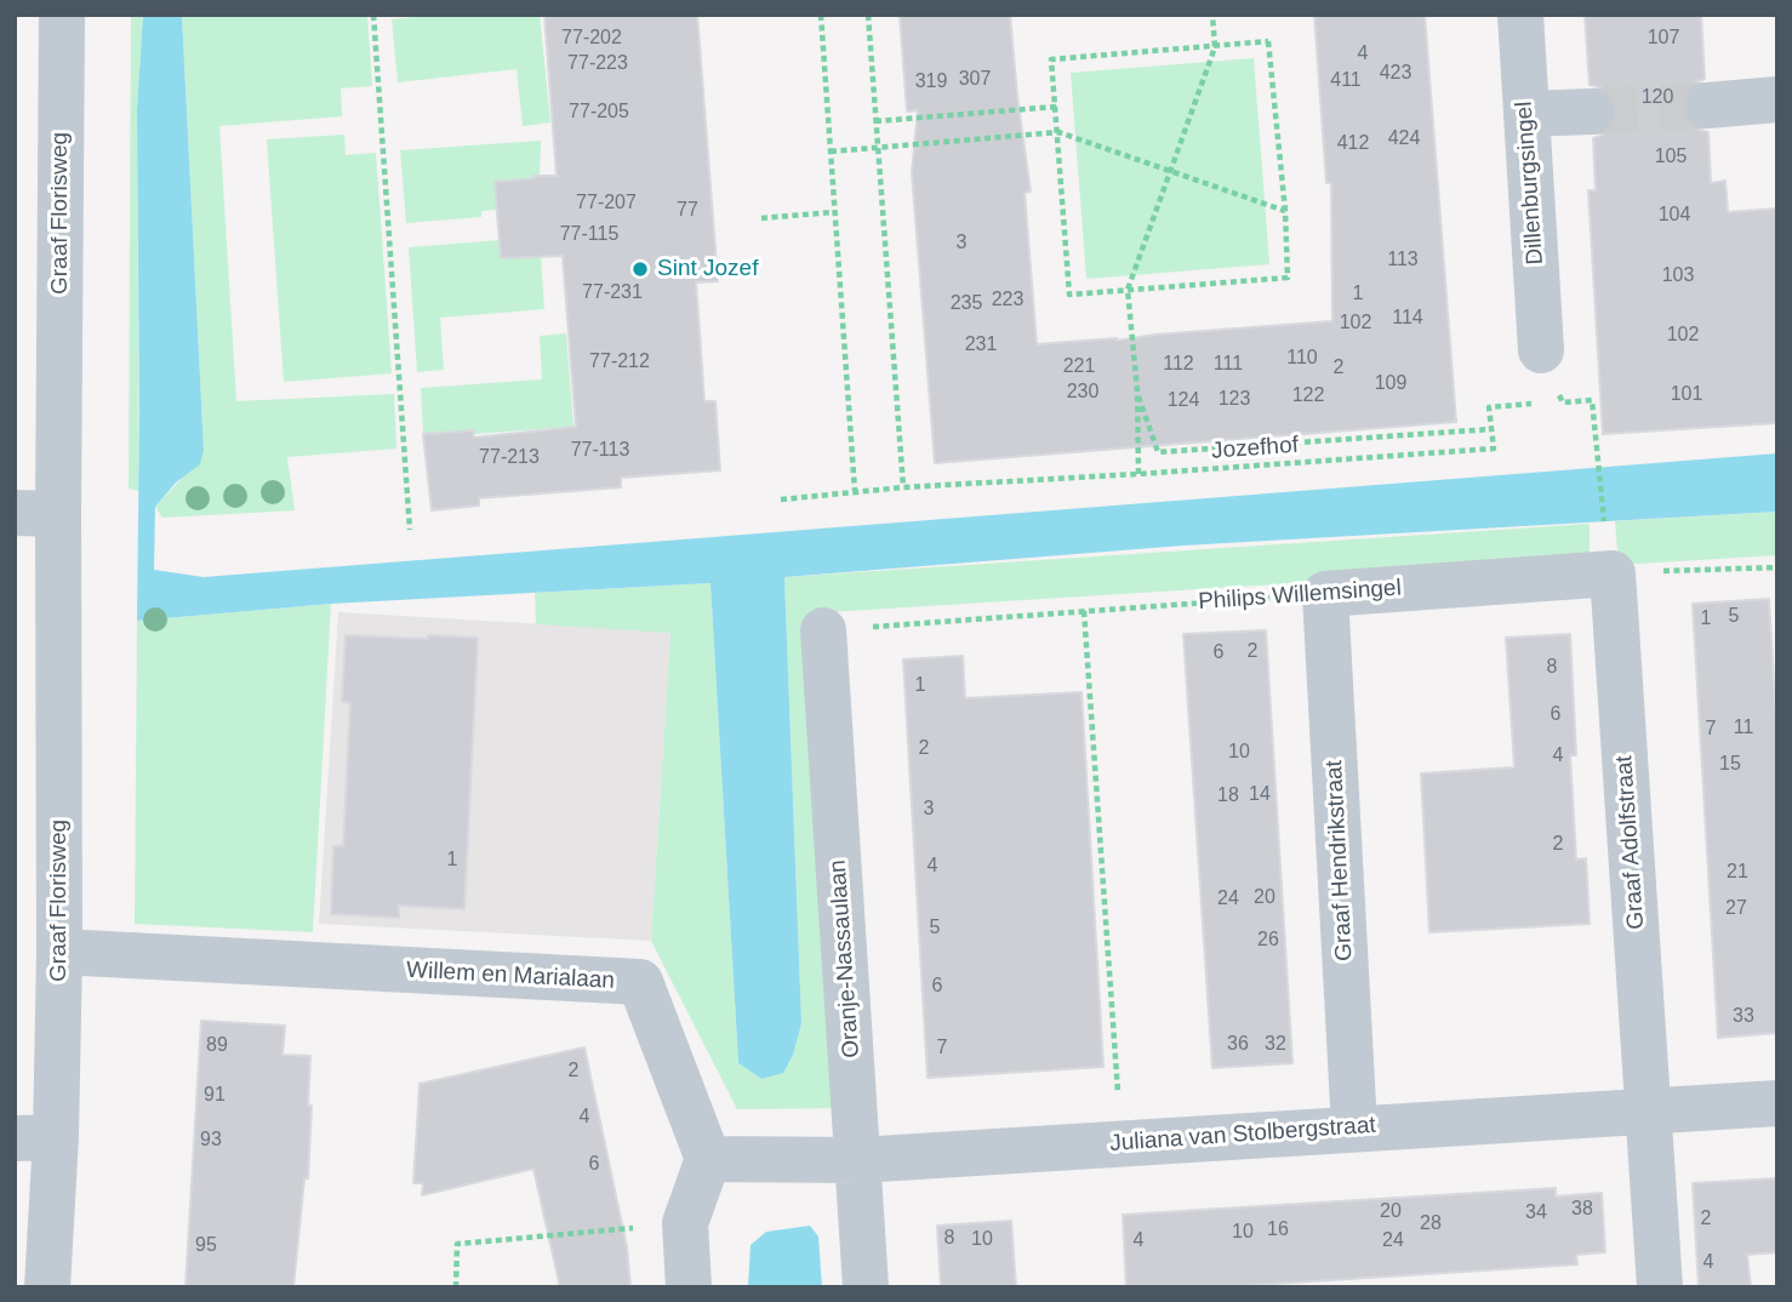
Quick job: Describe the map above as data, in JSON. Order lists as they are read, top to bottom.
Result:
{
  "streets": {
    "street": [
      "Dillenburgsingel",
      "Graaf Florisweg",
      "Philips Willemsingel",
      "Graaf Adolfstraat",
      "Graaf Hendrikstraat",
      "Oranje-Nassaulaan",
      "Willem en Marialaan",
      "Juliana van Stolbergstraat"
    ],
    "path": ["Jozefhof"]
  },
  "crossings": [
    ["Graaf Florisweg", "Willem en Marialaan"],
    ["Philips Willemsingel", "Graaf Adolfstraat"],
    ["Philips Willemsingel", "Graaf Hendrikstraat"],
    ["Philips Willemsingel", "Oranje-Nassaulaan"],
    ["Graaf Adolfstraat", "Juliana van Stolbergstraat"],
    ["Graaf Hendrikstraat", "Juliana van Stolbergstraat"],
    ["Oranje-Nassaulaan", "Juliana van Stolbergstraat"],
    ["Willem en Marialaan", "Juliana van Stolbergstraat"]
  ],
  "places": ["Sint Jozef"],
  "house_numbers": [
    "77-202",
    "107",
    "4",
    "77-223",
    "423",
    "307",
    "411",
    "319",
    "120",
    "77-205",
    "424",
    "412",
    "105",
    "77-207",
    "77",
    "104",
    "77-115",
    "3",
    "113",
    "103",
    "77-231",
    "1",
    "223",
    "235",
    "114",
    "102",
    "102",
    "231",
    "110",
    "77-212",
    "112",
    "111",
    "221",
    "2",
    "109",
    "230",
    "101",
    "122",
    "123",
    "124",
    "77-113",
    "77-213",
    "5",
    "1",
    "2",
    "6",
    "8",
    "1",
    "6",
    "11",
    "7",
    "2",
    "10",
    "4",
    "15",
    "14",
    "18",
    "3",
    "2",
    "1",
    "4",
    "21",
    "20",
    "24",
    "27",
    "5",
    "26",
    "6",
    "33",
    "36",
    "32",
    "89",
    "7",
    "2",
    "91",
    "4",
    "93",
    "6",
    "38",
    "20",
    "34",
    "2",
    "28",
    "16",
    "10",
    "8",
    "10",
    "4",
    "24",
    "95",
    "4"
  ]
}
